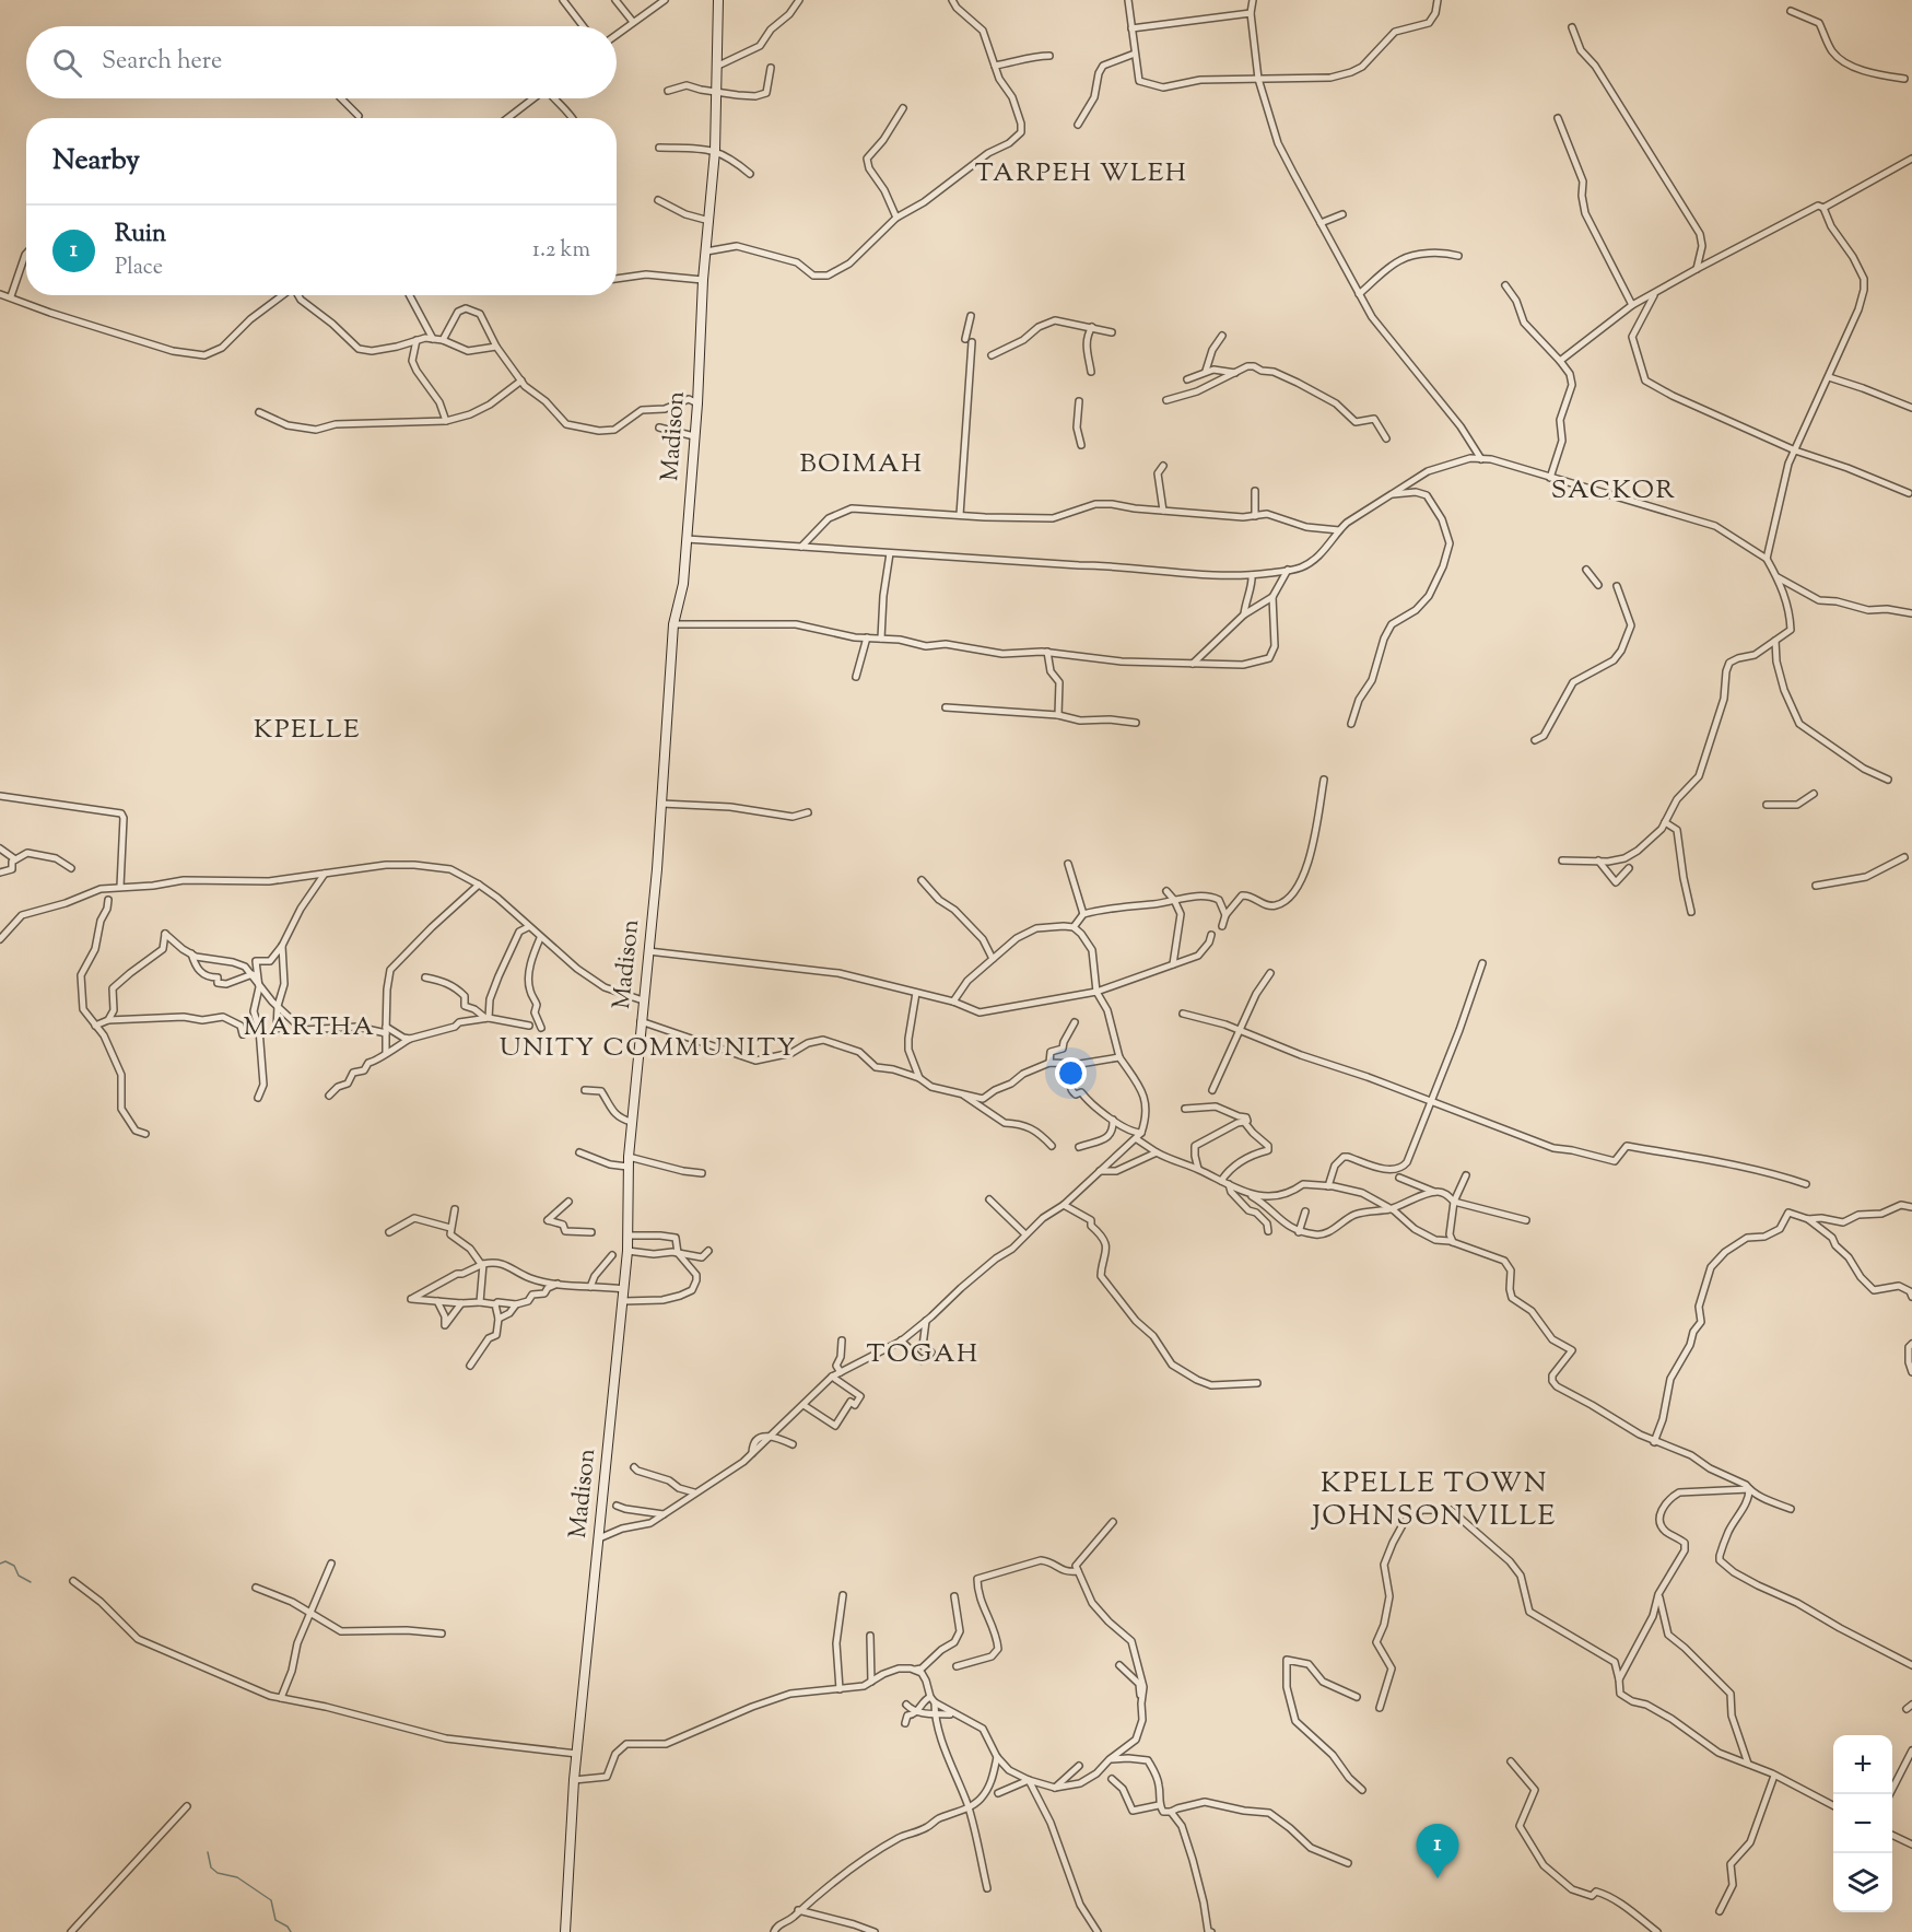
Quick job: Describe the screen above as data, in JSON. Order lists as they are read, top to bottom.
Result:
{
  "streets": {
    "street": ["Madison"]
  },
  "districts": [
    "TARPEH WLEH",
    "BOIMAH",
    "SACKOR",
    "KPELLE",
    "MARTHA",
    "UNITY COMMUNITY",
    "TOGAH",
    "KPELLE TOWN JOHNSONVILLE"
  ],
  "page": {
    "search": "Search here",
    "heading": "Nearby",
    "list": [
      {
        "mark": "1",
        "name": "Ruin",
        "note": "Place",
        "value": "1.2 km"
      }
    ],
    "map_buttons": ["+", "−"],
    "pins": "1"
  }
}
